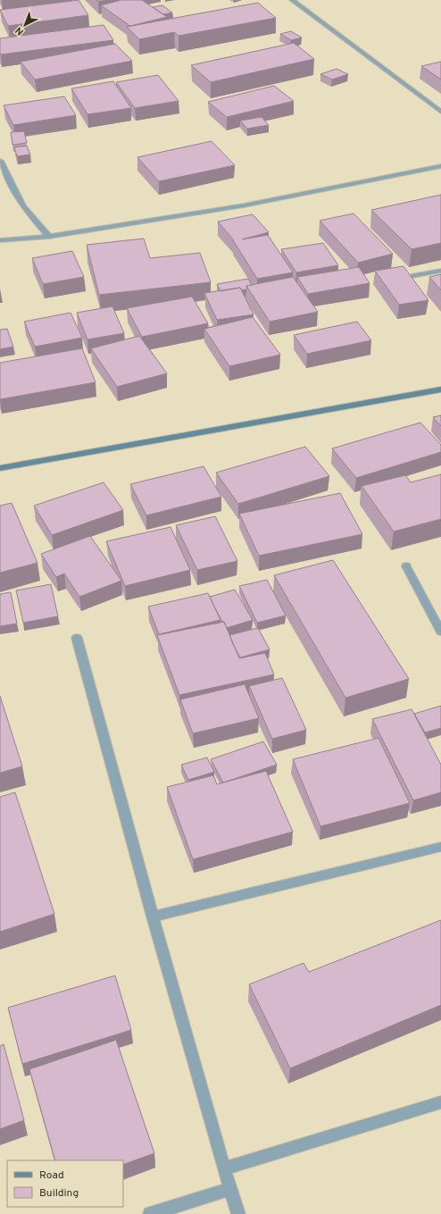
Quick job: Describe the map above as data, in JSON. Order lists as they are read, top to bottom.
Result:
{
  "legend": ["Road", "Building"],
  "north": "bottom left"
}
